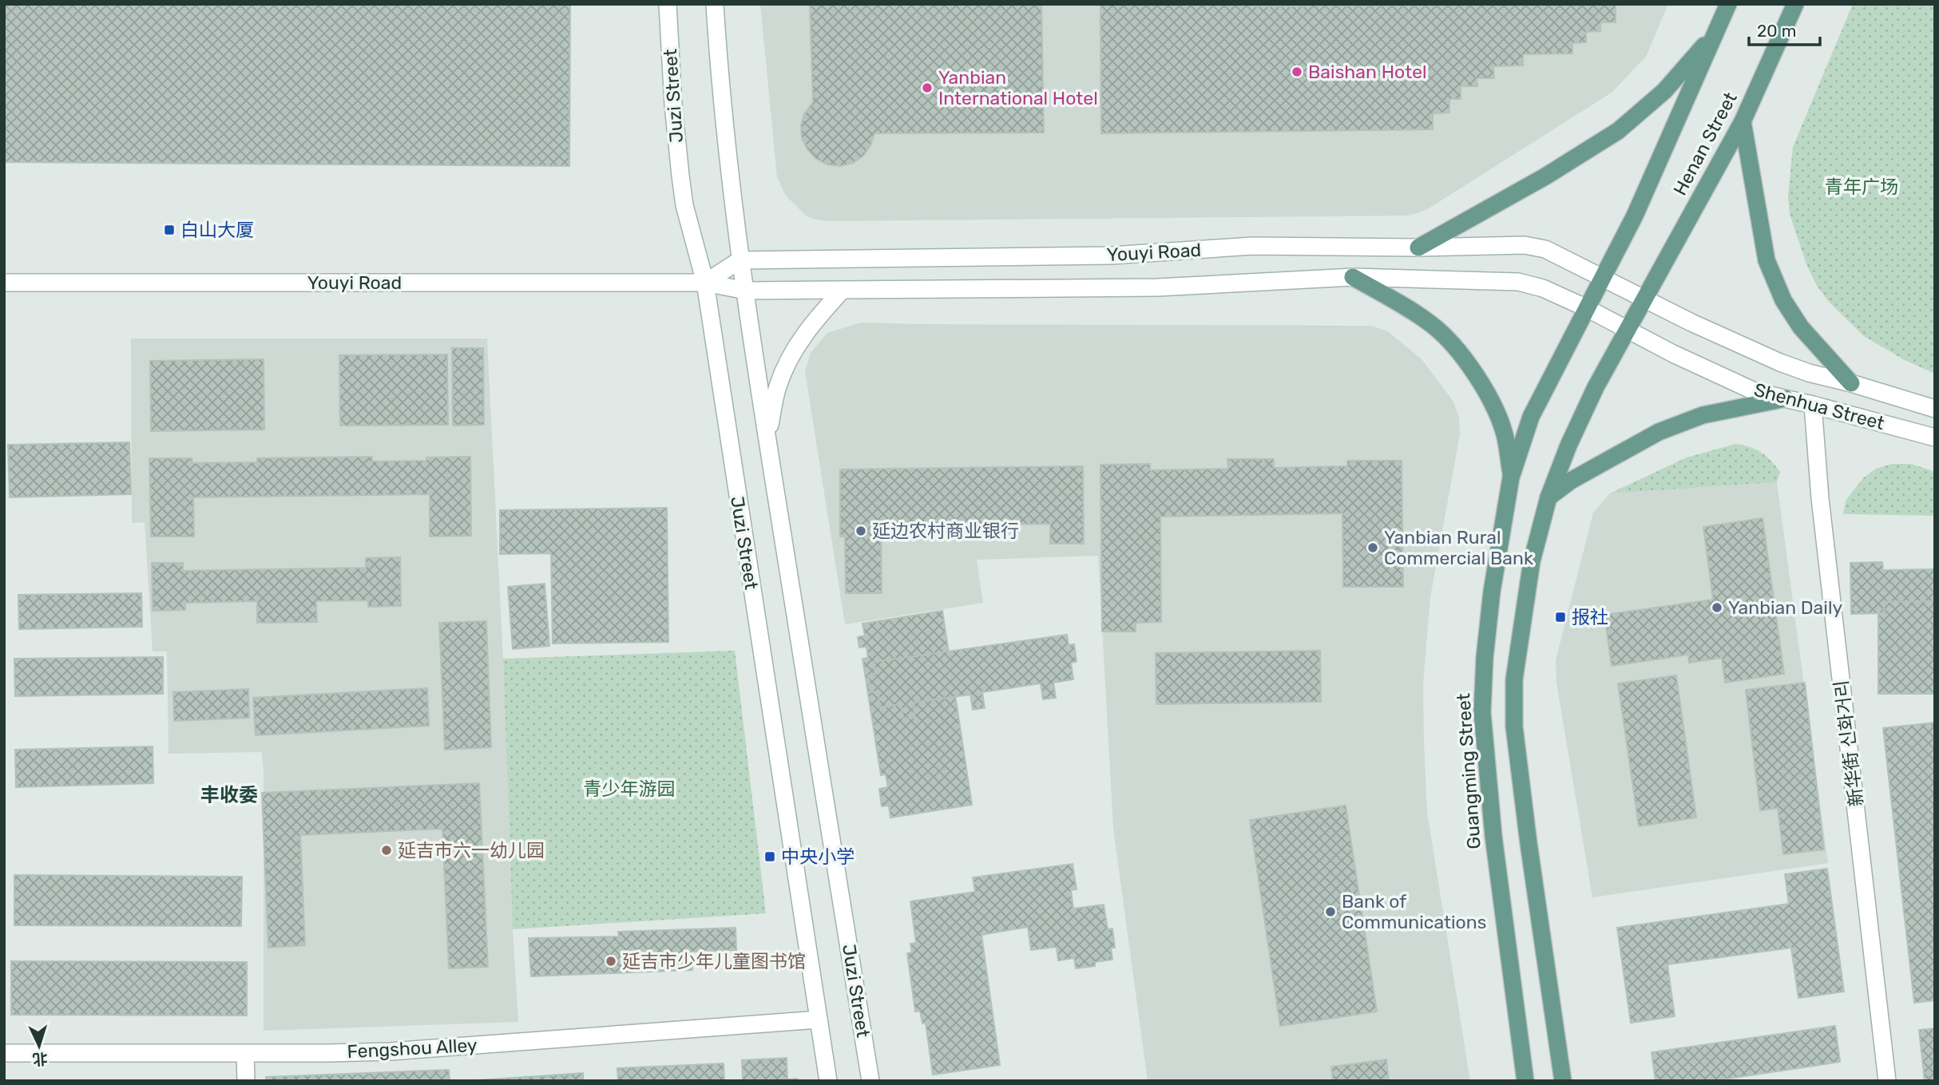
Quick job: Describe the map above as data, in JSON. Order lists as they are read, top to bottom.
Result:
{
  "streets": {
    "main road": [
      "Juzi Street",
      "Henan Street",
      "Youyi Road",
      "Shenhua Street",
      "新华街 신화거리",
      "Guangming Street",
      "Fengshou Alley"
    ]
  },
  "crossings": [
    ["Juzi Street", "Youyi Road"],
    ["Juzi Street", "Fengshou Alley"],
    ["Henan Street", "Youyi Road"],
    ["Henan Street", "Shenhua Street"],
    ["Henan Street", "Guangming Street"],
    ["Youyi Road", "Shenhua Street"],
    ["Youyi Road", "Guangming Street"],
    ["Shenhua Street", "新华街 신화거리"],
    ["Shenhua Street", "Guangming Street"]
  ],
  "districts": ["丰收委"],
  "parks": ["青年广场", "青少年游园"],
  "places": {
    "other": [
      "Baishan Hotel",
      "Yanbian International Hotel",
      "延边农村商业银行",
      "Yanbian Rural Commercial Bank",
      "Yanbian Daily",
      "延吉市六一幼儿园",
      "Bank of Communications",
      "延吉市少年儿童图书馆"
    ],
    "transit": ["白山大厦", "报社", "中央小学"]
  },
  "scale_bar": "20 m",
  "north": "bottom"
}
